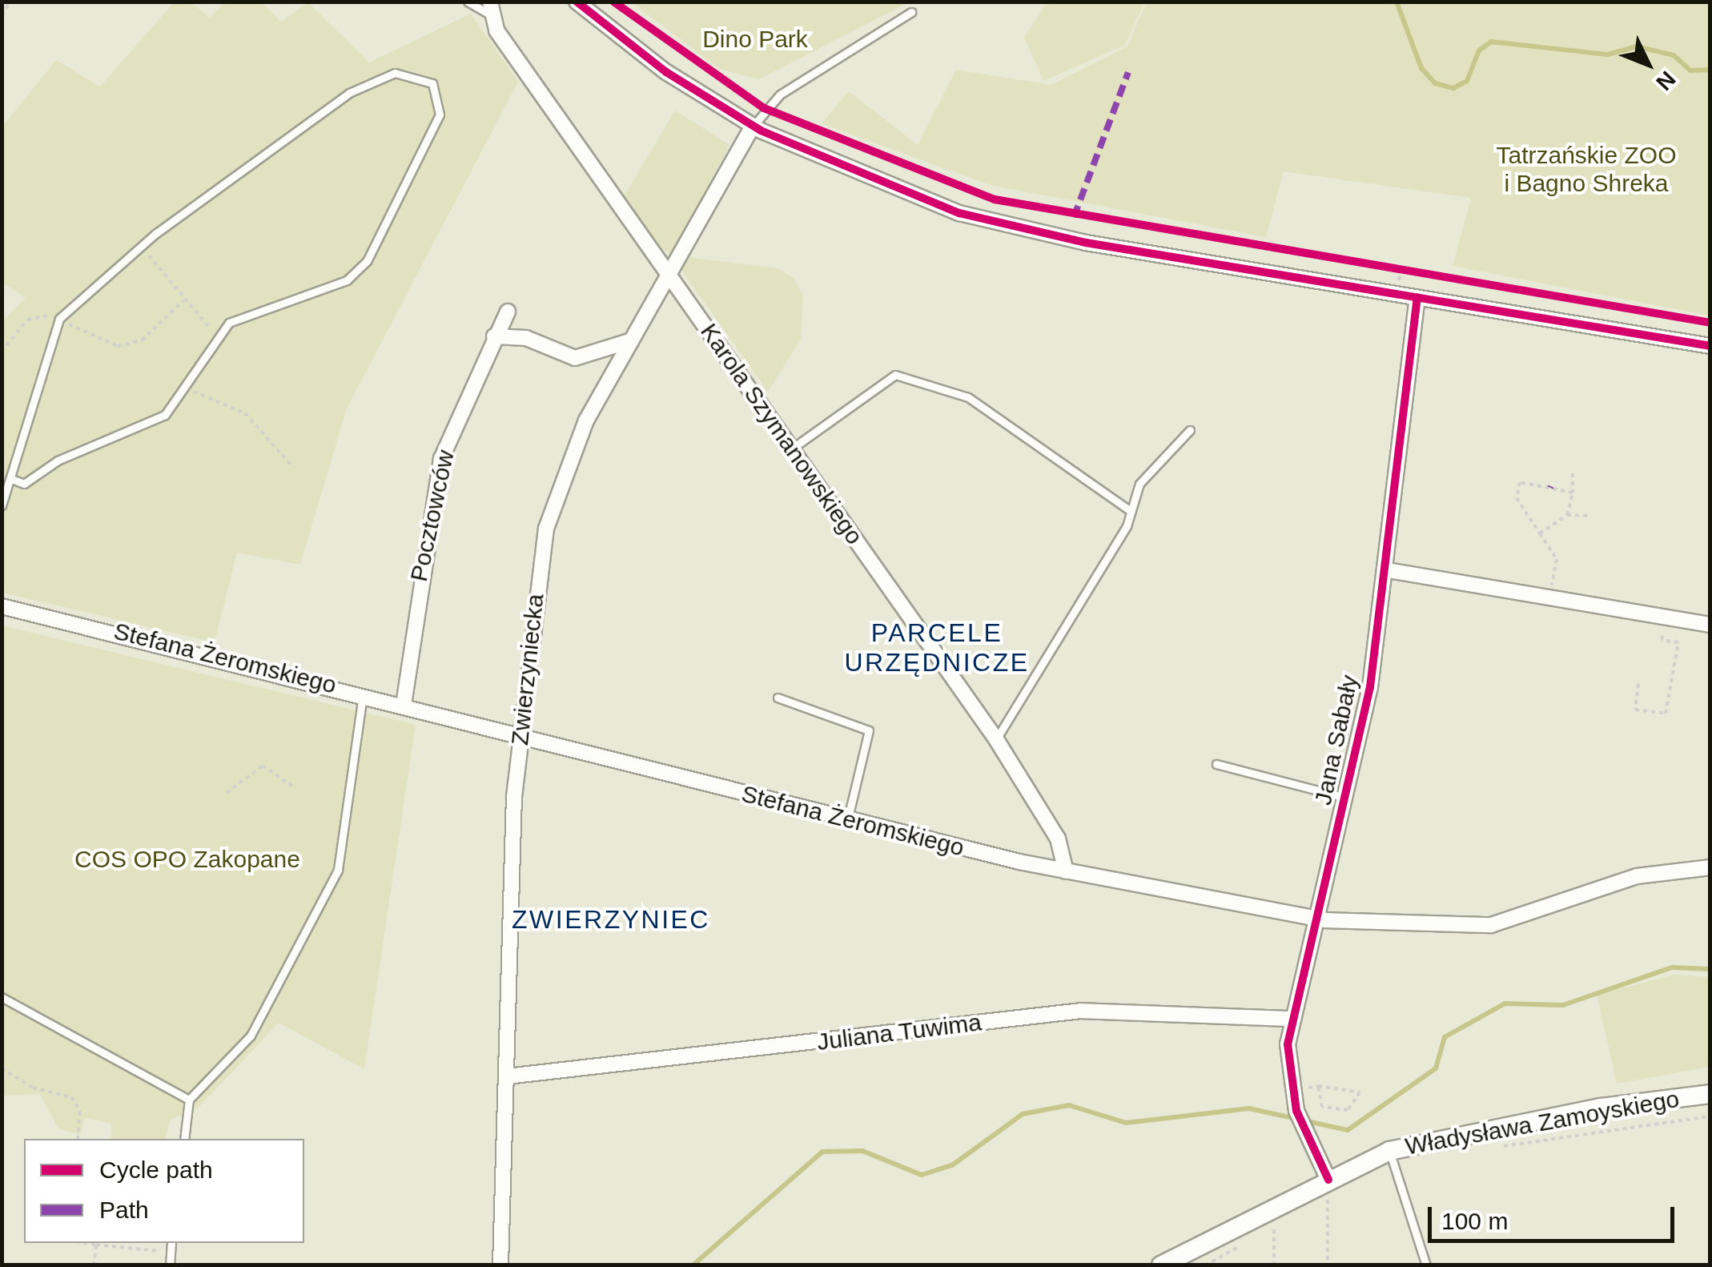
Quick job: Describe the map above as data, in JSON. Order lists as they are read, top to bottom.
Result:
{
  "streets": {
    "street": [
      "Karola Szymanowskiego",
      "Pocztowców",
      "Stefana Żeromskiego",
      "Zwierzyniecka",
      "Jana Sabały",
      "Juliana Tuwima",
      "Władysława Zamoyskiego"
    ]
  },
  "crossings": [
    ["Karola Szymanowskiego", "Stefana Żeromskiego"],
    ["Karola Szymanowskiego", "Zwierzyniecka"],
    ["Pocztowców", "Stefana Żeromskiego"],
    ["Stefana Żeromskiego", "Zwierzyniecka"],
    ["Stefana Żeromskiego", "Jana Sabały"],
    ["Zwierzyniecka", "Juliana Tuwima"],
    ["Jana Sabały", "Juliana Tuwima"],
    ["Jana Sabały", "Władysława Zamoyskiego"]
  ],
  "districts": ["PARCELE URZĘDNICZE", "ZWIERZYNIEC"],
  "parks": ["Dino Park", "Tatrzańskie ZOO i Bagno Shreka", "COS OPO Zakopane"],
  "legend": ["Cycle path", "Path"],
  "scale_bar": "100 m",
  "north": "bottom right"
}
